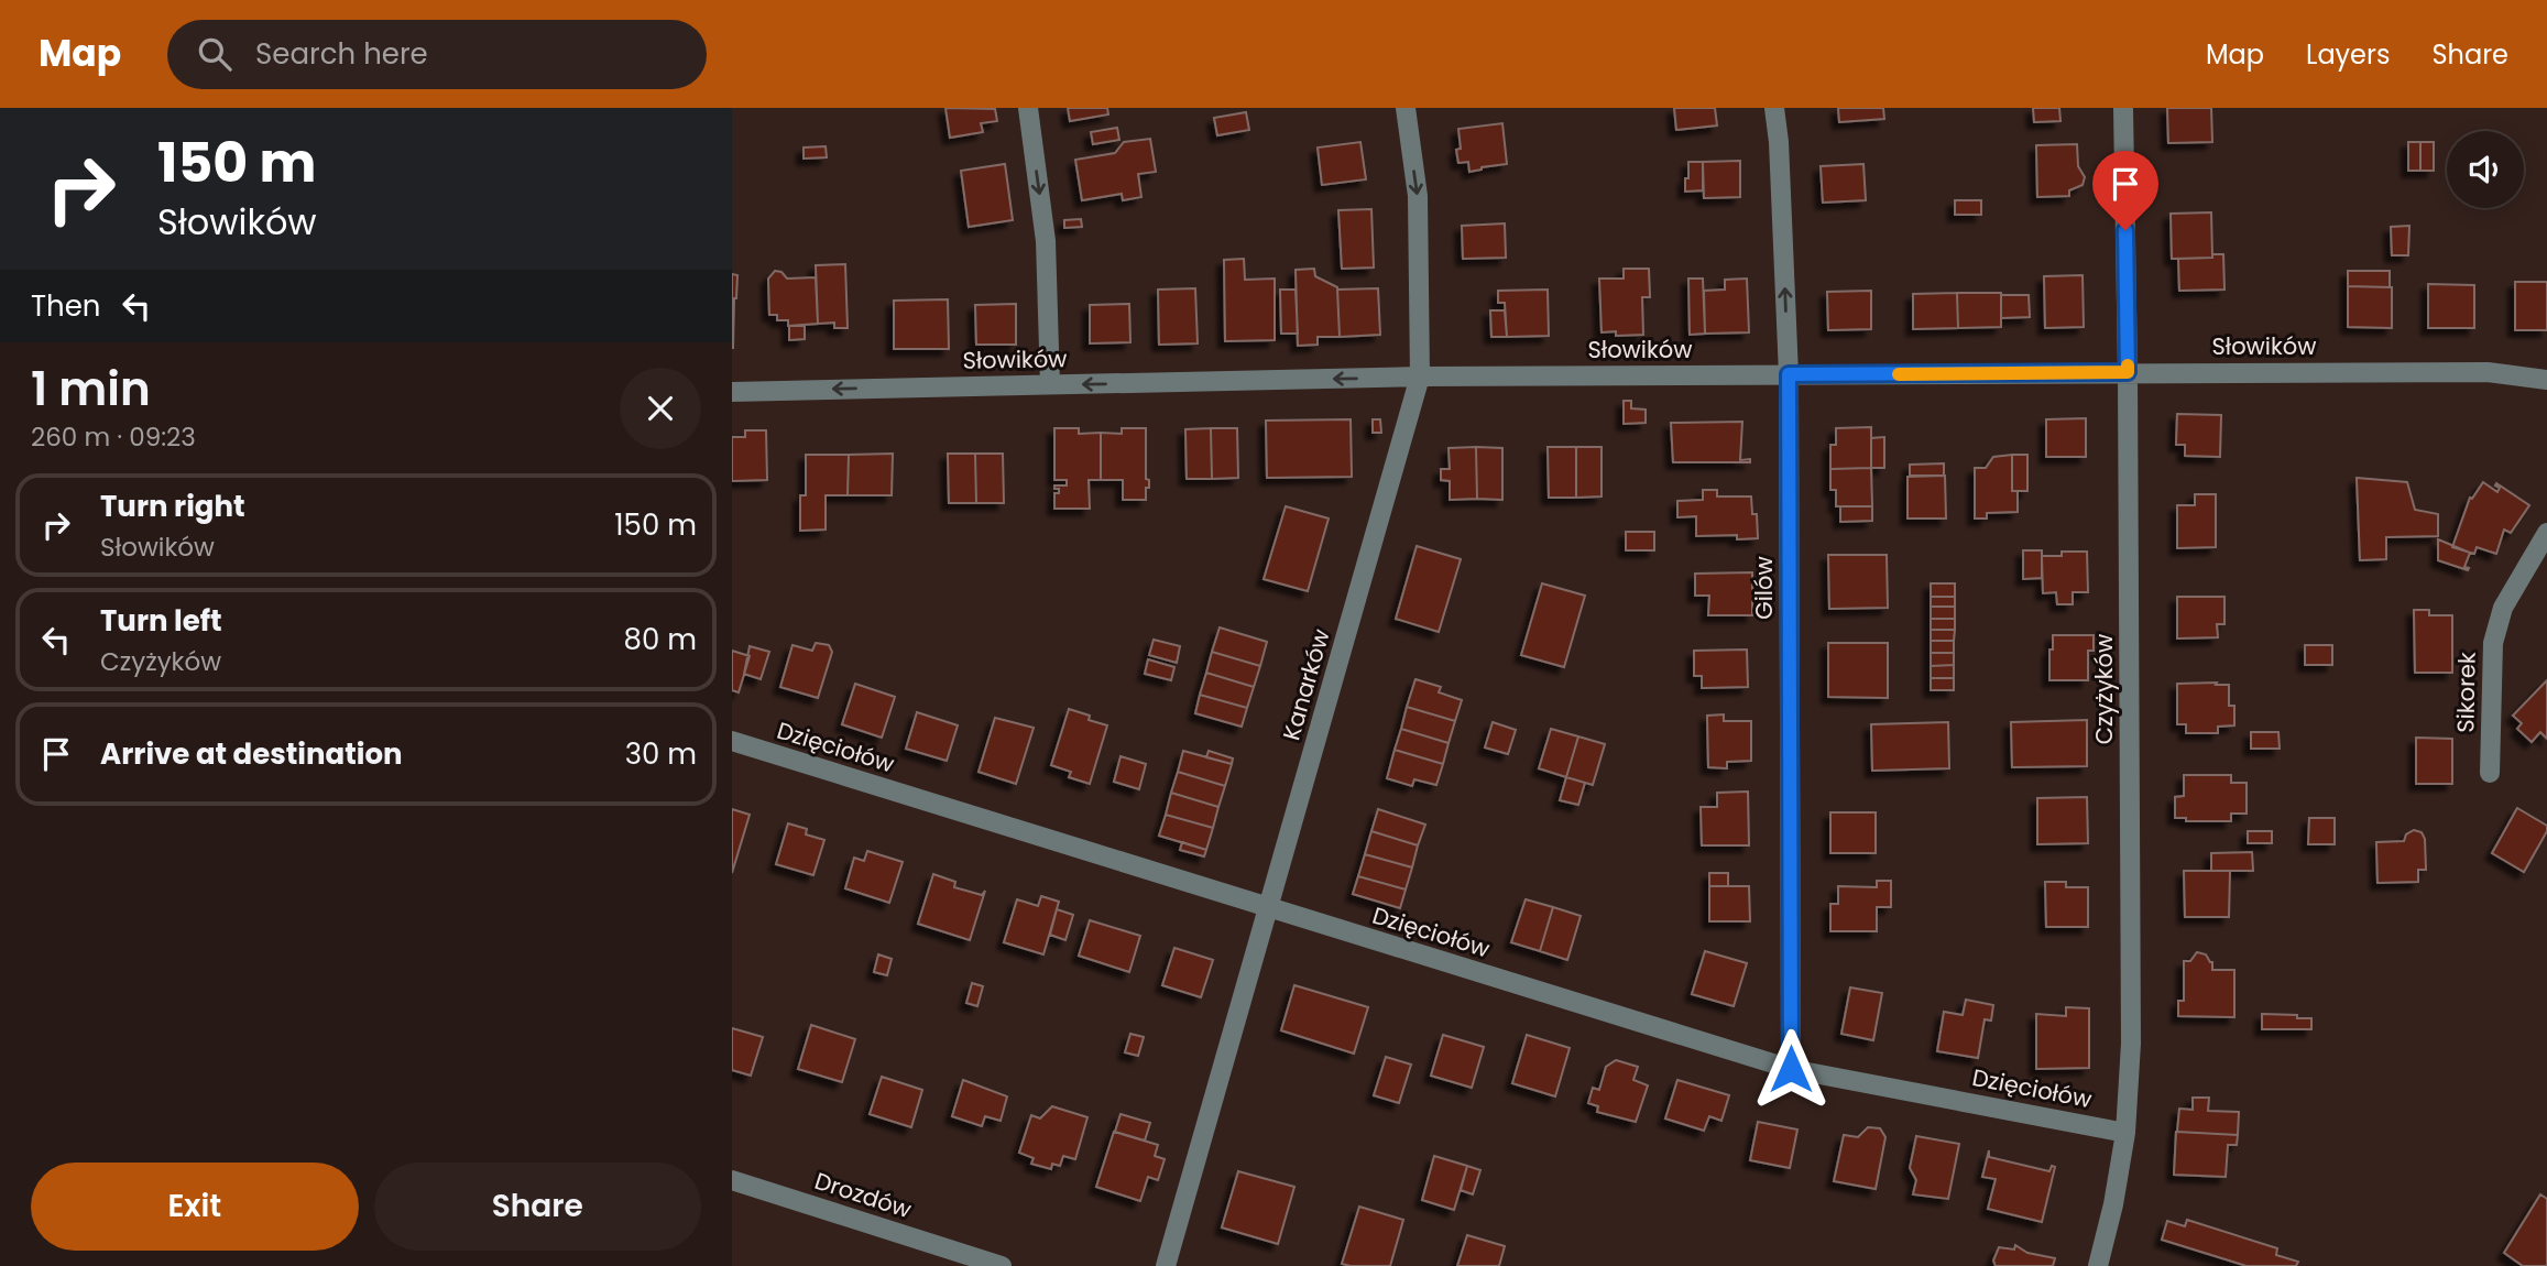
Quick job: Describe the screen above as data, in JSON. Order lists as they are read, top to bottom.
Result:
{
  "streets": {
    "street": [
      "Słowików",
      "Gilów",
      "Kanarków",
      "Czyżyków",
      "Sikorek",
      "Dzięciołów",
      "Drozdów"
    ]
  },
  "crossings": [
    ["Słowików", "Gilów"],
    ["Słowików", "Kanarków"],
    ["Słowików", "Czyżyków"],
    ["Gilów", "Dzięciołów"],
    ["Kanarków", "Dzięciołów"],
    ["Czyżyków", "Dzięciołów"]
  ],
  "one_way": ["Słowików"],
  "page": {
    "header": "Map",
    "search": "Search here",
    "nav": ["Map", "Layers", "Share"],
    "turn": ["150 m", "Słowików"],
    "then": "Then",
    "heading": ["1 min", "260 m · 09:23"],
    "list": [
      {
        "name": "Turn right",
        "note": "Słowików",
        "value": "150 m"
      },
      {
        "name": "Turn left",
        "note": "Czyżyków",
        "value": "80 m"
      },
      {
        "name": "Arrive at destination",
        "value": "30 m"
      }
    ],
    "buttons": ["Exit", "Share"]
  }
}
